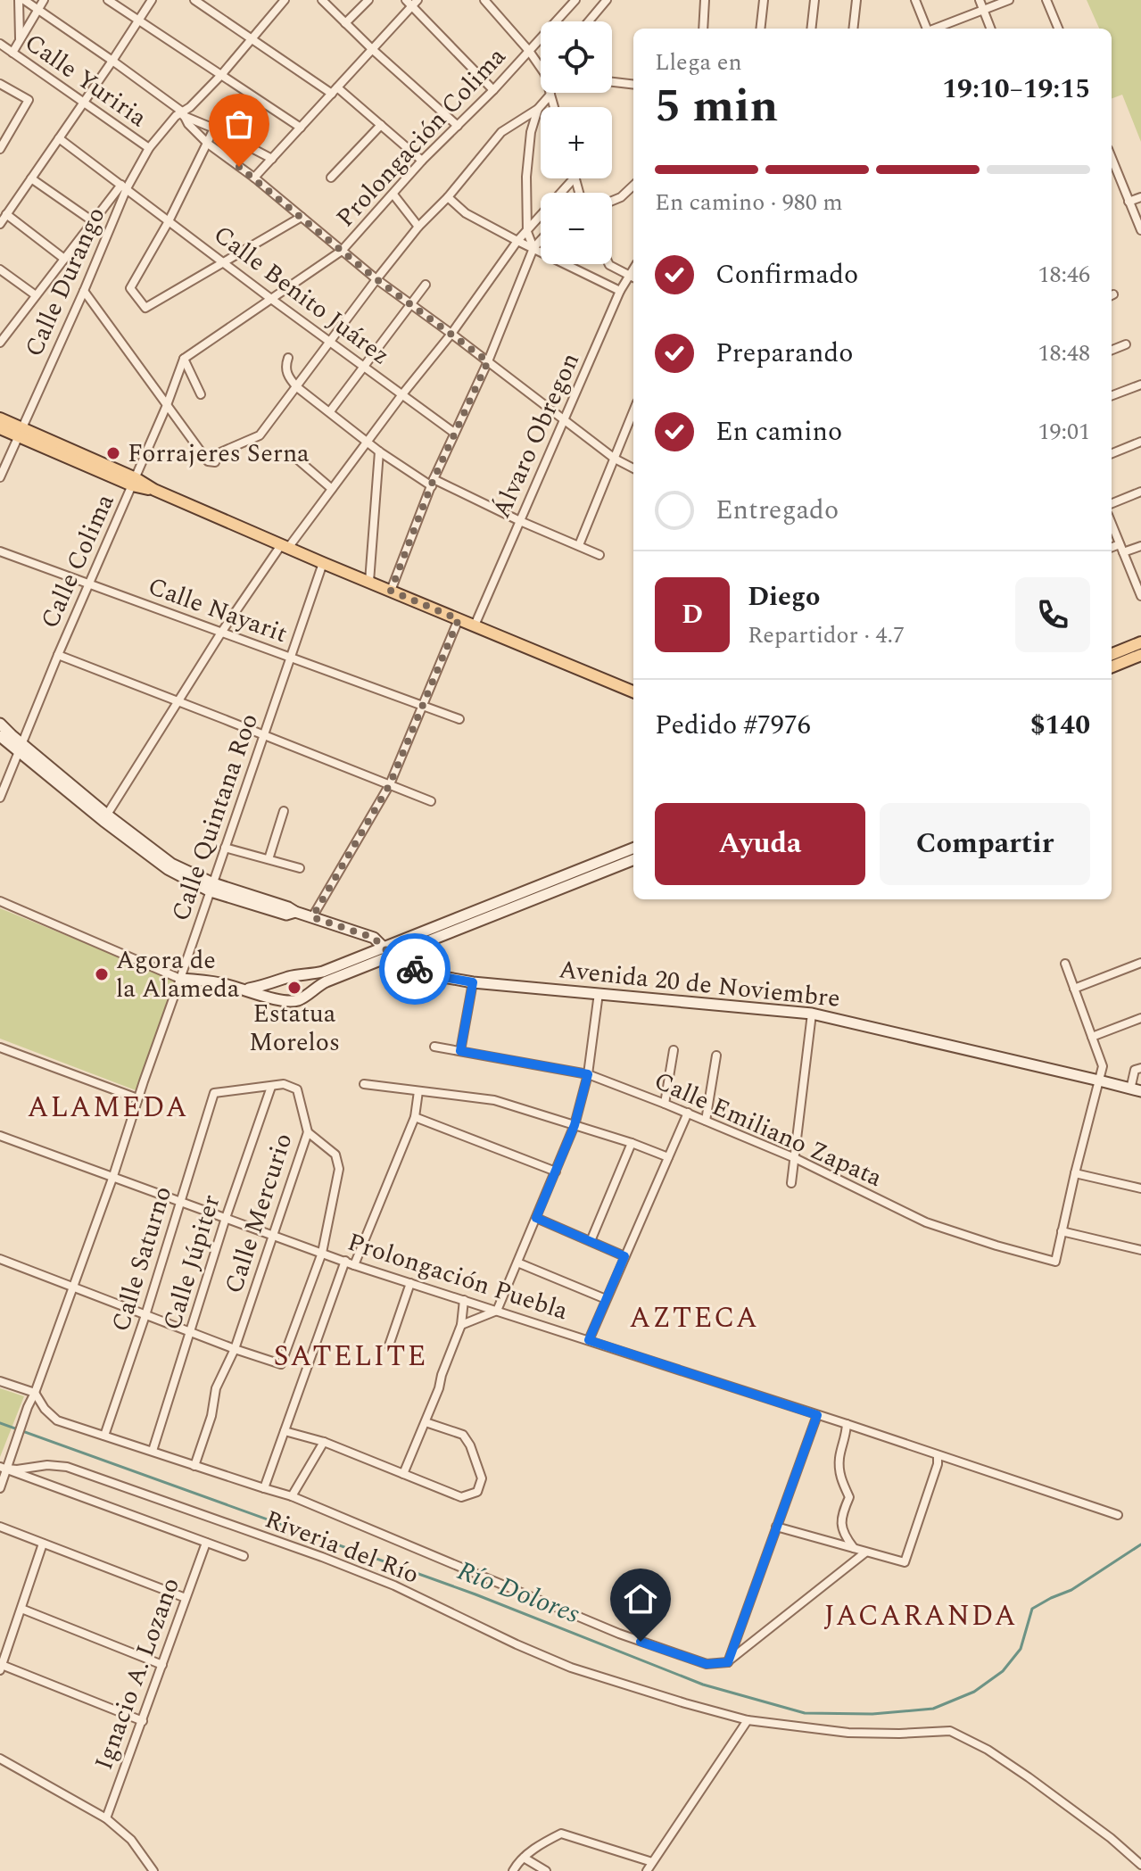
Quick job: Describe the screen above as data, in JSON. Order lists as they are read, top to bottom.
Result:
{
  "streets": {
    "street": [
      "Calle Yuriria",
      "Prolongación Colima",
      "Calle Durango",
      "Calle Benito Juárez",
      "Álvaro Obregon",
      "Calle Colima",
      "Calle Nayarit",
      "Calle Quintana Roo",
      "Avenida 20 de Noviembre",
      "Calle Emiliano Zapata",
      "Calle Mercurio",
      "Calle Saturno",
      "Calle Júpiter",
      "Prolongación Puebla",
      "Riveria del Río",
      "Ignacio A. Lozano"
    ]
  },
  "crossings": [
    ["Calle Yuriria", "Calle Durango"],
    ["Calle Durango", "Calle Benito Juárez"],
    ["Calle Colima", "Calle Nayarit"],
    ["Calle Colima", "Avenida 20 de Noviembre"],
    ["Calle Nayarit", "Calle Quintana Roo"],
    ["Calle Quintana Roo", "Avenida 20 de Noviembre"],
    ["Calle Quintana Roo", "Prolongación Puebla"],
    ["Calle Quintana Roo", "Riveria del Río"],
    ["Calle Mercurio", "Calle Saturno"],
    ["Calle Mercurio", "Calle Júpiter"],
    ["Calle Mercurio", "Prolongación Puebla"],
    ["Calle Mercurio", "Riveria del Río"],
    ["Calle Saturno", "Calle Júpiter"],
    ["Calle Saturno", "Prolongación Puebla"],
    ["Calle Saturno", "Riveria del Río"],
    ["Calle Júpiter", "Prolongación Puebla"],
    ["Calle Júpiter", "Riveria del Río"],
    ["Riveria del Río", "Ignacio A. Lozano"]
  ],
  "districts": [
    "ALAMEDA",
    "AZTECA",
    "SATELITE",
    "JACARANDA"
  ],
  "water": ["Río Dolores"],
  "places": ["Forrajeres Serna", "Agora de la Alameda", "Estatua Morelos"],
  "page": {
    "map_buttons": ["+", "−"],
    "heading": ["5 min", "Llega en", "19:10–19:15"],
    "panel": [
      "Diego",
      "Repartidor · 4.7",
      "Pedido #7976",
      "$140"
    ],
    "bar": "En camino · 980 m",
    "list": [
      ["Confirmado", "18:46"],
      ["Preparando", "18:48"],
      ["En camino", "19:01"],
      "Entregado"
    ],
    "round": "D",
    "buttons": ["Ayuda", "Compartir"]
  }
}
